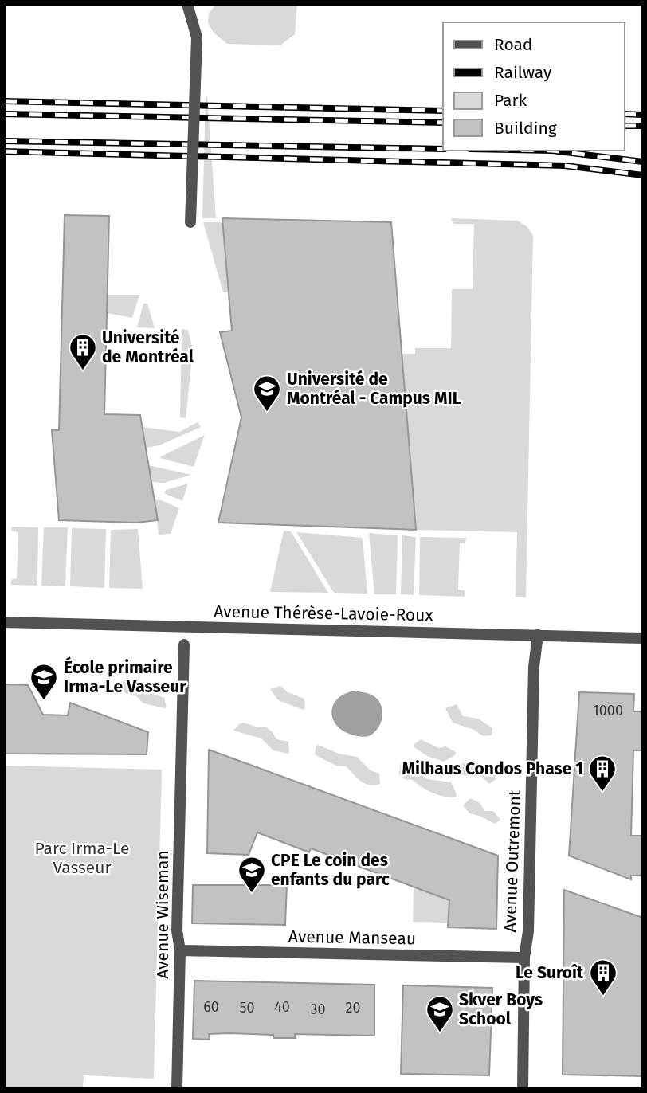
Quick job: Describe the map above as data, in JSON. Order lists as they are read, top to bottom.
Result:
{
  "streets": {
    "street": [
      "Avenue Thérèse-Lavoie-Roux",
      "Avenue Outremont",
      "Avenue Wiseman",
      "Avenue Manseau"
    ]
  },
  "crossings": [
    ["Avenue Thérèse-Lavoie-Roux", "Avenue Outremont"],
    ["Avenue Outremont", "Avenue Manseau"],
    ["Avenue Wiseman", "Avenue Manseau"]
  ],
  "parks": ["Parc Irma-Le Vasseur"],
  "places": {
    "building": ["Université de Montréal", "Milhaus Condos Phase 1", "Le Suroît"],
    "school or university": [
      "Université de Montréal - Campus MIL",
      "École primaire Irma-Le Vasseur",
      "CPE Le coin des enfants du parc",
      "Skver Boys School"
    ]
  },
  "house_numbers": [
    "1000",
    "60",
    "40",
    "50",
    "20",
    "30"
  ],
  "legend": [
    "Road",
    "Railway",
    "Park",
    "Building"
  ]
}
